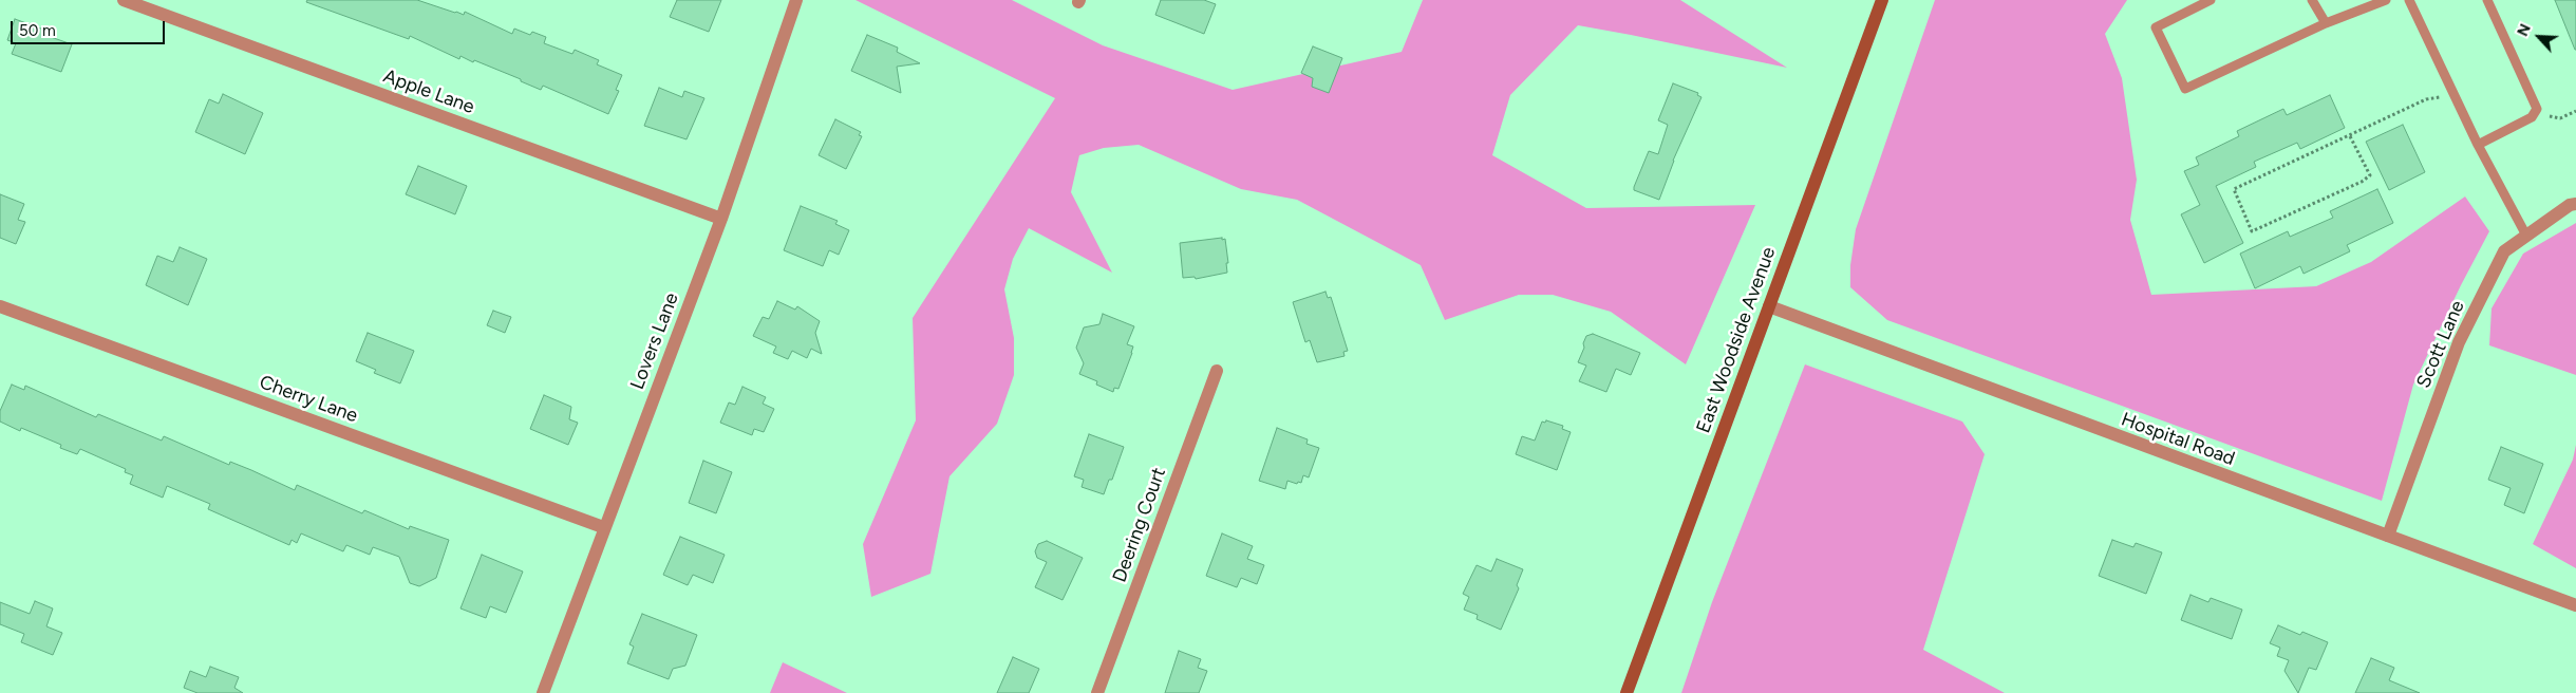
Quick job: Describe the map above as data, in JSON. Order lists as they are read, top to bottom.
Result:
{
  "streets": {
    "main road": ["East Woodside Avenue"],
    "street": [
      "Apple Lane",
      "Lovers Lane",
      "Scott Lane",
      "Cherry Lane",
      "Hospital Road",
      "Deering Court"
    ]
  },
  "crossings": [
    ["Apple Lane", "Lovers Lane"],
    ["East Woodside Avenue", "Hospital Road"],
    ["Lovers Lane", "Cherry Lane"],
    ["Scott Lane", "Hospital Road"]
  ],
  "scale_bar": "50 m",
  "north": "top left"
}
